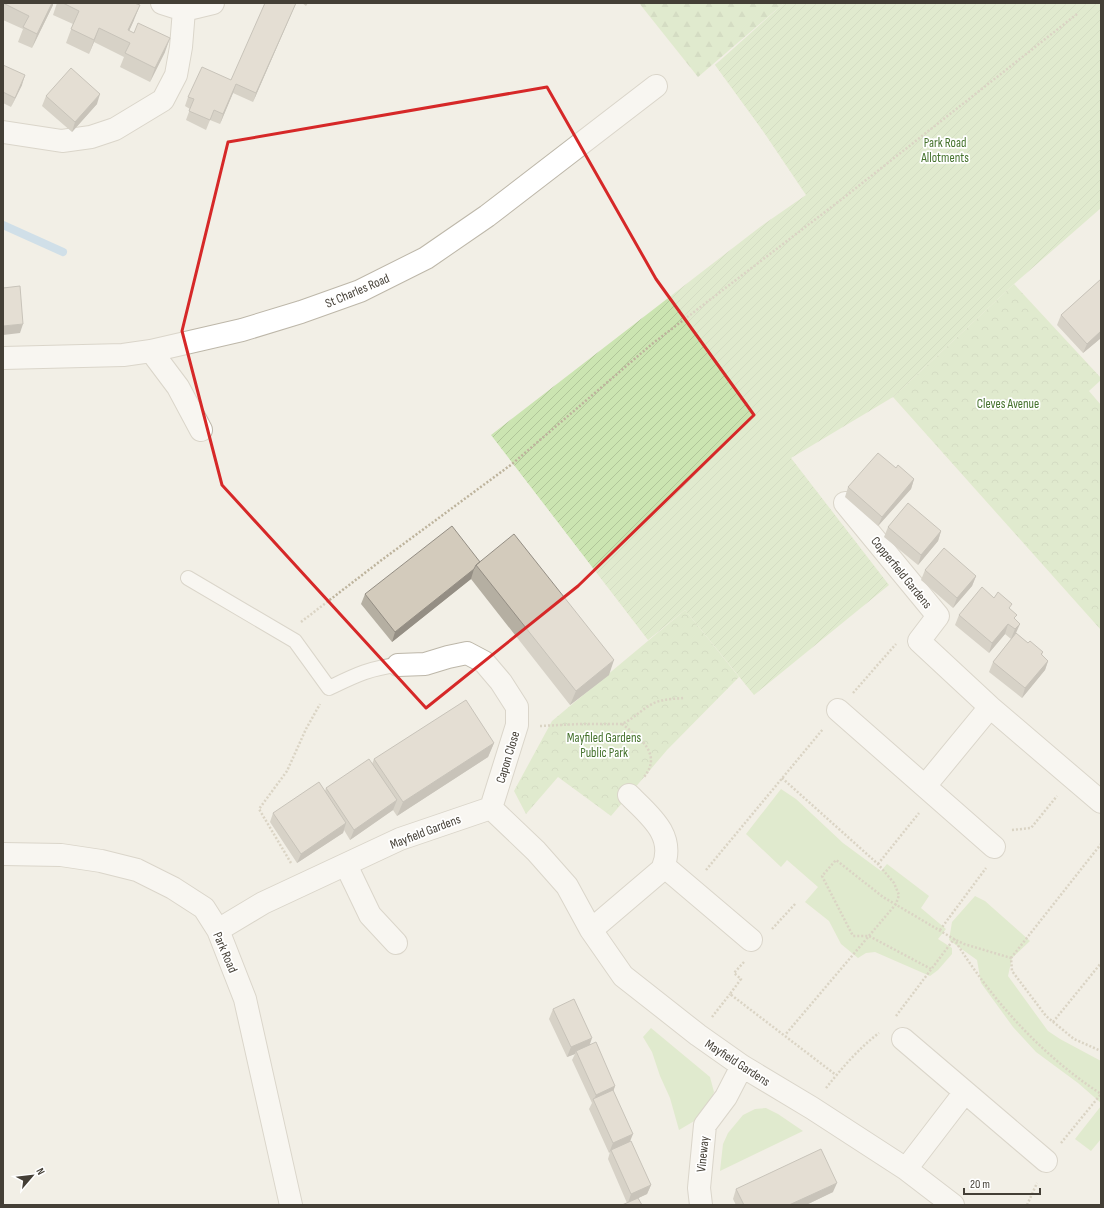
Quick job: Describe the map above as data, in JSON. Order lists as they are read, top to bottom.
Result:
{
  "streets": {
    "street": [
      "St Charles Road",
      "Copperfield Gardens",
      "Capon Close",
      "Mayfield Gardens",
      "Park Road",
      "Vineway"
    ]
  },
  "crossings": [
    ["Capon Close", "Mayfield Gardens"],
    ["Mayfield Gardens", "Park Road"],
    ["Mayfield Gardens", "Vineway"]
  ],
  "parks": ["Park Road Allotments", "Cleves Avenue", "Mayfiled Gardens Public Park"],
  "scale_bar": "20 m",
  "north": "top right"
}
